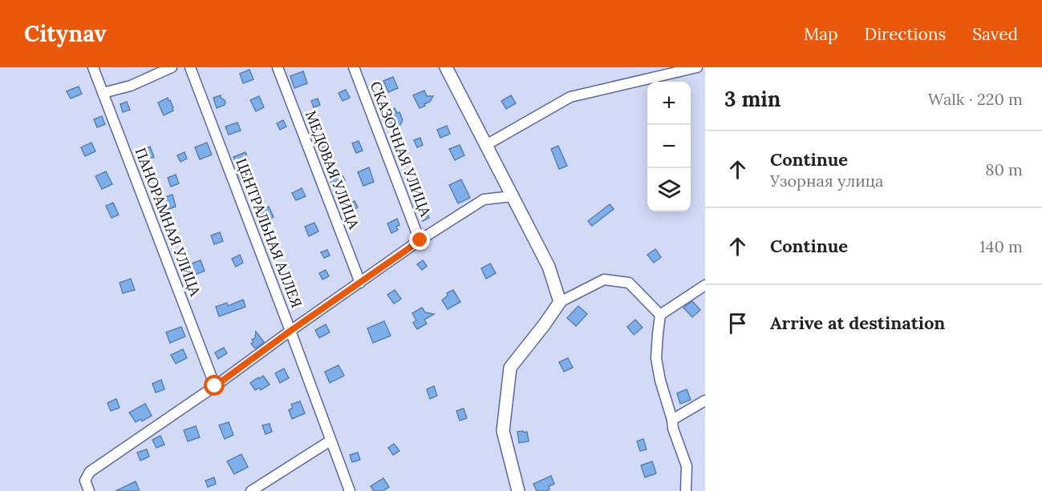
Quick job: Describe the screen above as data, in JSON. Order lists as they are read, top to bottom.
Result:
{
  "streets": {
    "street": [
      "СКАЗОЧНАЯ УЛИЦА",
      "МЕДОВАЯ УЛИЦА",
      "ПАНОРАМНАЯ УЛИЦА",
      "ЦЕНТРАЛЬНАЯ АЛЛЕЯ"
    ]
  },
  "page": {
    "header": "Citynav",
    "nav": ["Map", "Directions", "Saved"],
    "heading": ["3 min", "Walk · 220 m"],
    "map_buttons": ["+", "−"],
    "list": [
      ["Continue", "Узорная улица", "80 m"],
      ["Continue", "140 m"],
      "Arrive at destination"
    ]
  }
}
